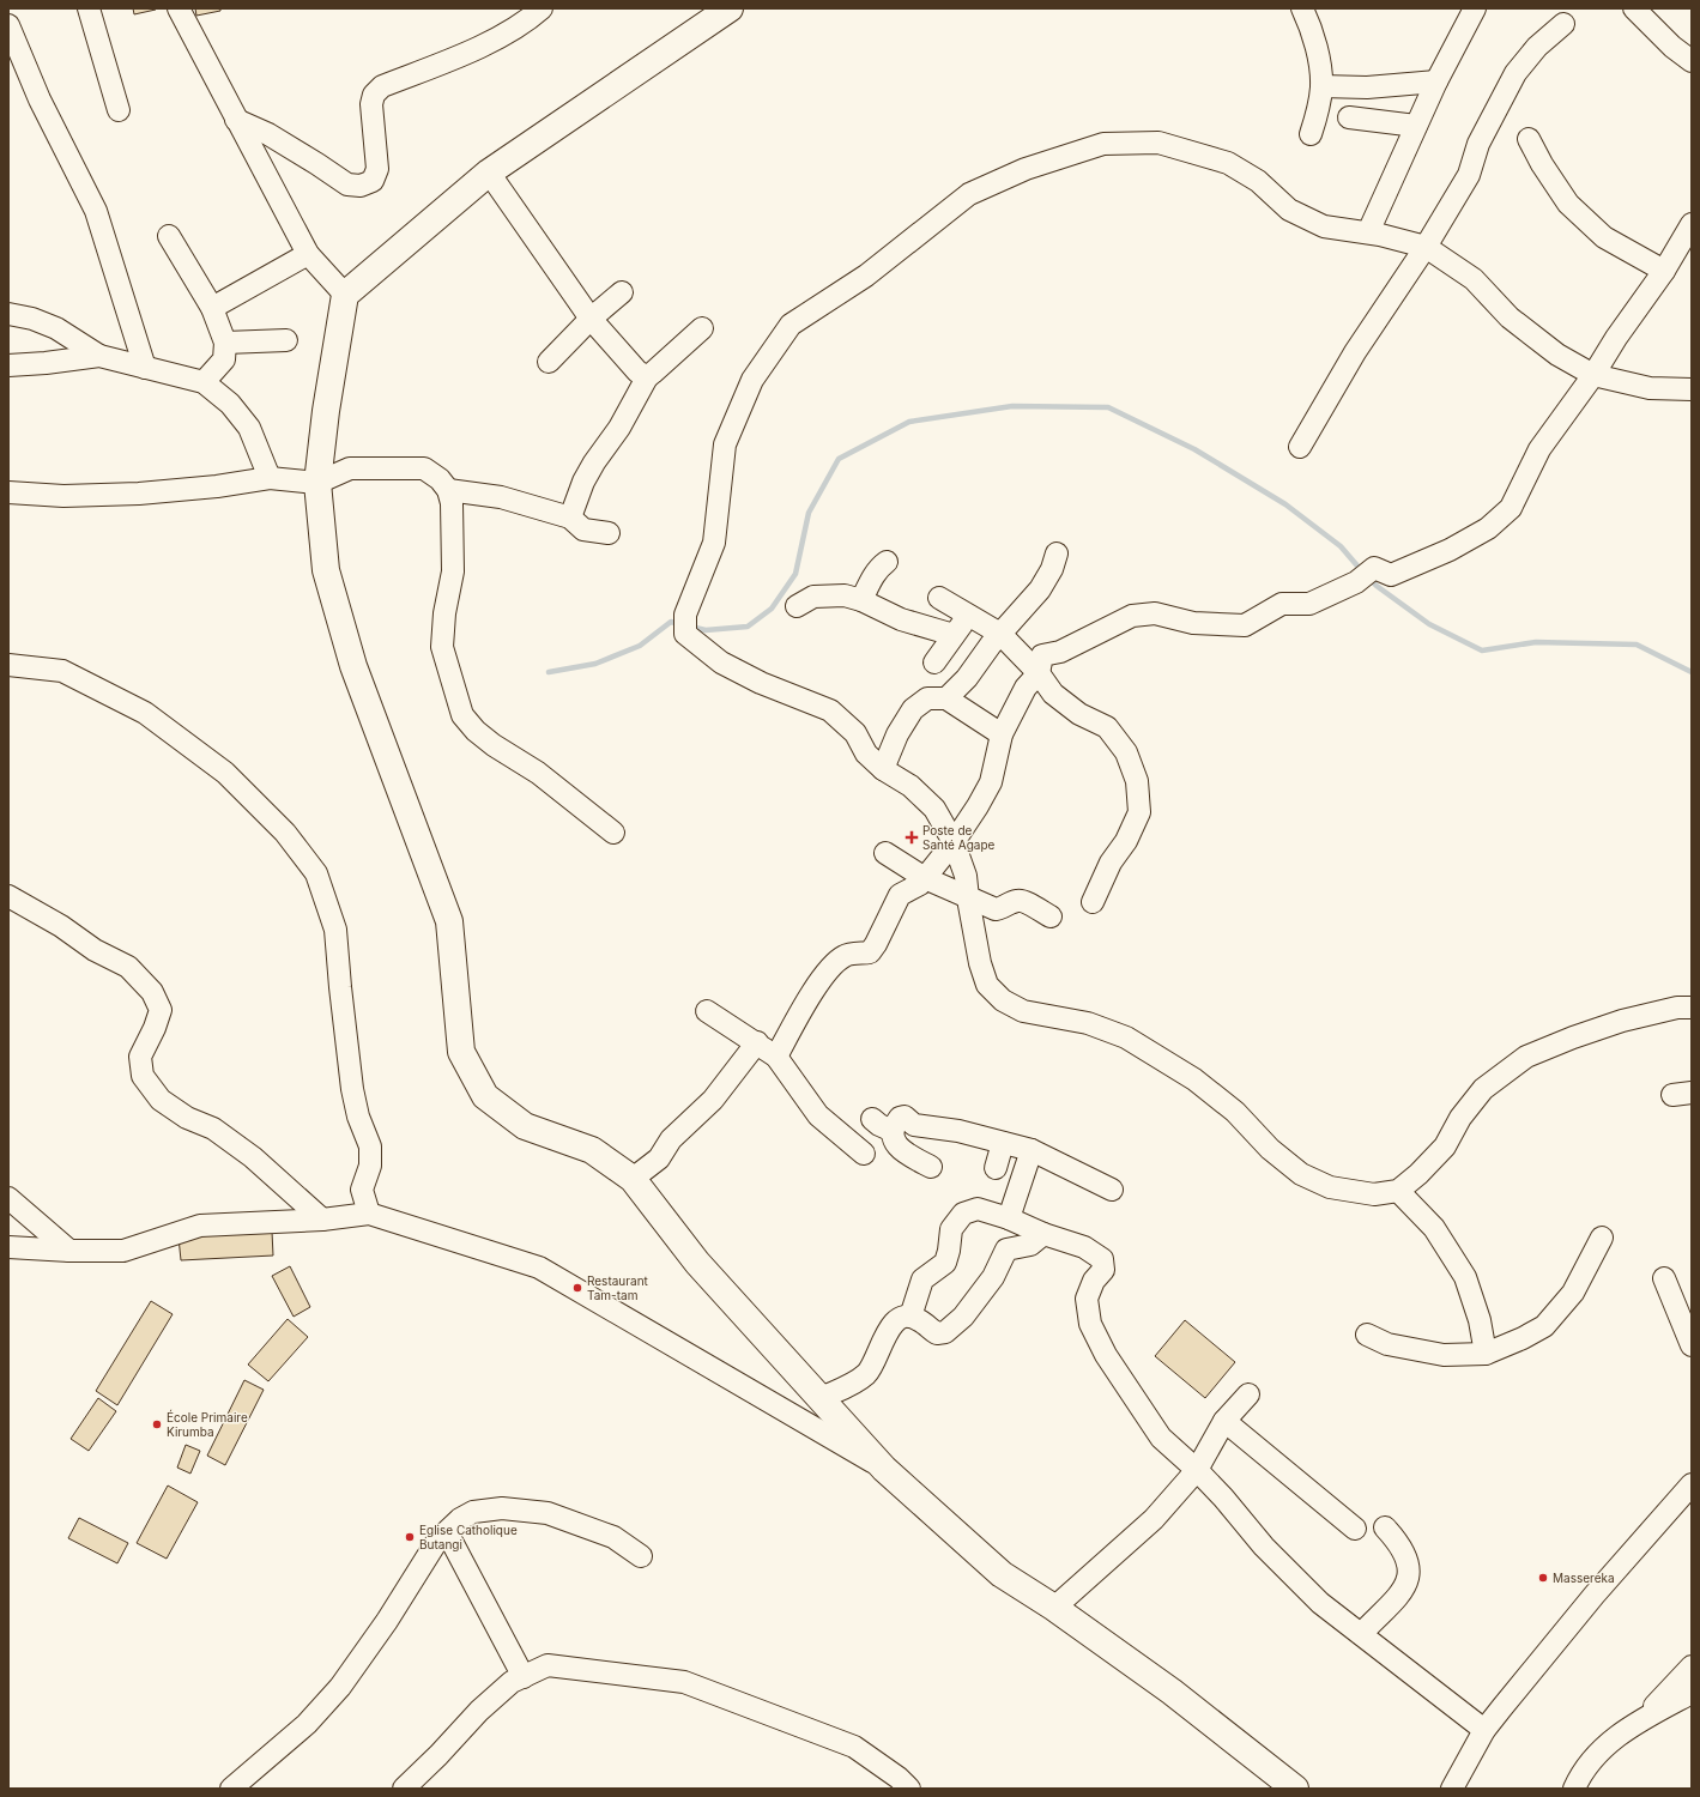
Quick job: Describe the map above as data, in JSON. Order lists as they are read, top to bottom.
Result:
{
  "places": {
    "health": ["Poste de Santé Agape"],
    "other": [
      "Restaurant Tam-tam",
      "École Primaire Kirumba",
      "Eglise Catholique Butangi",
      "Massereka"
    ]
  }
}
